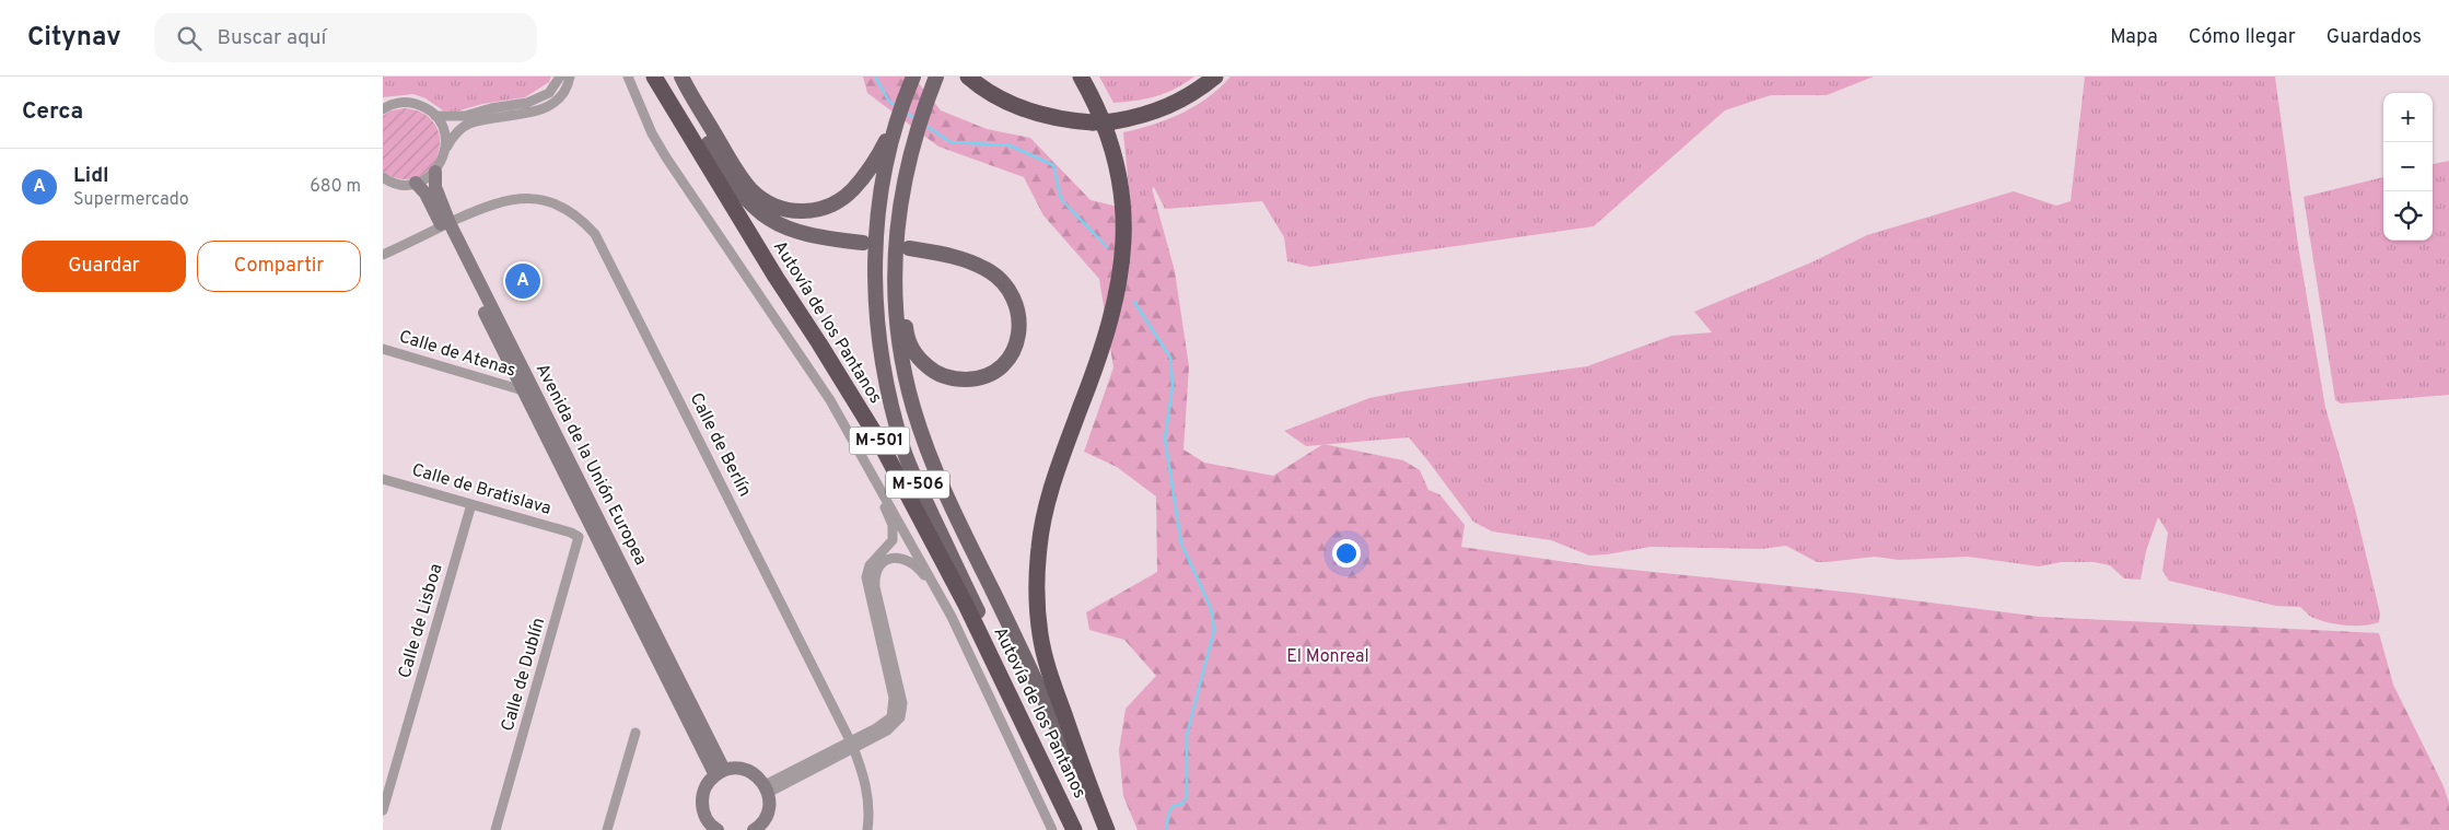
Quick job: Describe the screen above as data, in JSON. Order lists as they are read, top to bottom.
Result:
{
  "streets": {
    "highway": ["Autovía de los Pantanos", "M-501"],
    "main road": ["M-506"],
    "street": [
      "Calle de Atenas",
      "Calle de Berlín",
      "Avenida de la Unión Europea",
      "Calle de Bratislava",
      "Calle de Lisboa",
      "Calle de Dublín"
    ]
  },
  "crossings": [
    ["Autovía de los Pantanos", "M-506"],
    ["Calle de Atenas", "Avenida de la Unión Europea"],
    ["Calle de Berlín", "Avenida de la Unión Europea"],
    ["Avenida de la Unión Europea", "Calle de Bratislava"],
    ["Avenida de la Unión Europea", "Calle de Dublín"],
    ["Calle de Bratislava", "Calle de Lisboa"],
    ["Calle de Bratislava", "Calle de Dublín"]
  ],
  "parks": ["El Monreal"],
  "page": {
    "header": "Citynav",
    "search": "Buscar aquí",
    "nav": ["Mapa", "Cómo llegar", "Guardados"],
    "heading": "Cerca",
    "map_buttons": ["+", "−"],
    "list": [
      {
        "mark": "A",
        "name": "Lidl",
        "note": "Supermercado",
        "value": "680 m"
      }
    ],
    "buttons": ["Guardar", "Compartir"],
    "pins": "A"
  }
}
